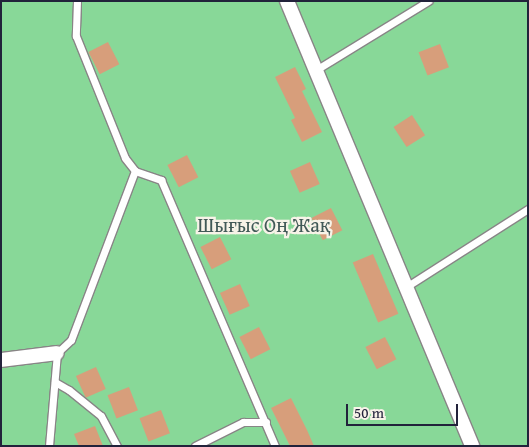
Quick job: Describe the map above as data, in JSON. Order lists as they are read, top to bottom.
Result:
{
  "parks": ["Шығыс Оң Жақ"],
  "scale_bar": "50 m"
}
